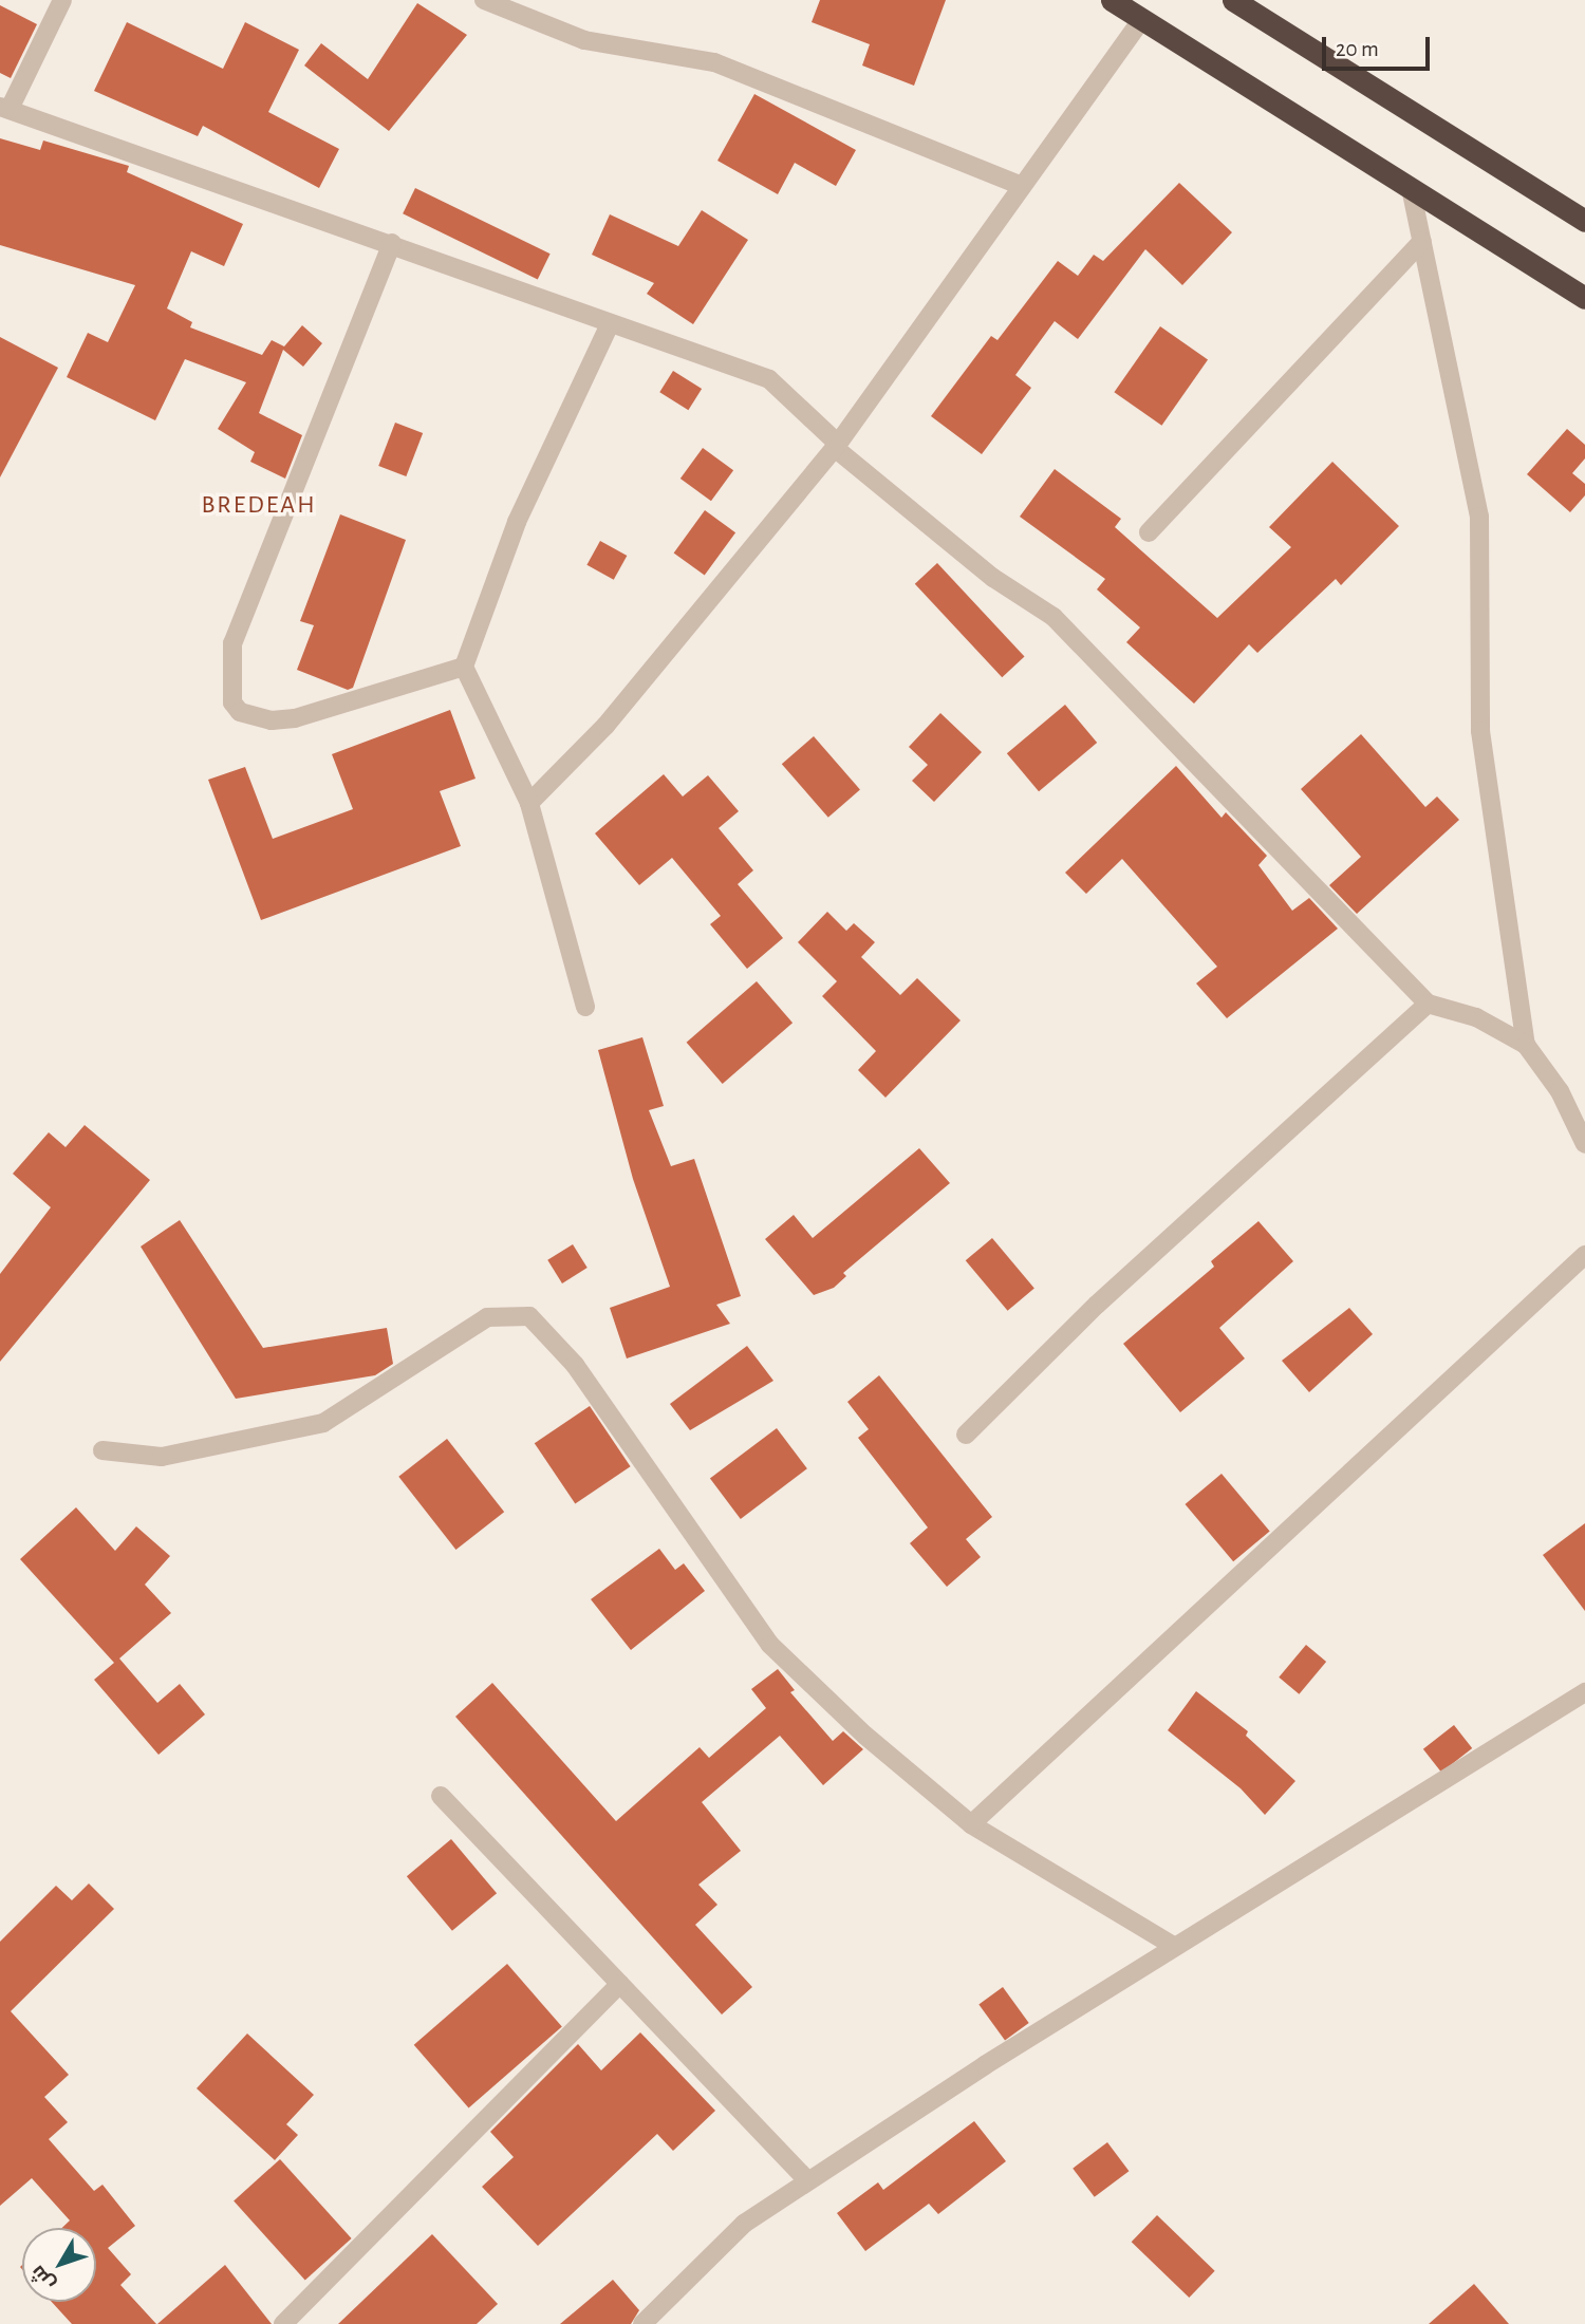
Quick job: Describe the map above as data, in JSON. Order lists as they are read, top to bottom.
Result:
{
  "districts": ["BREDEAH"],
  "scale_bar": "20 m",
  "north": "bottom left"
}
